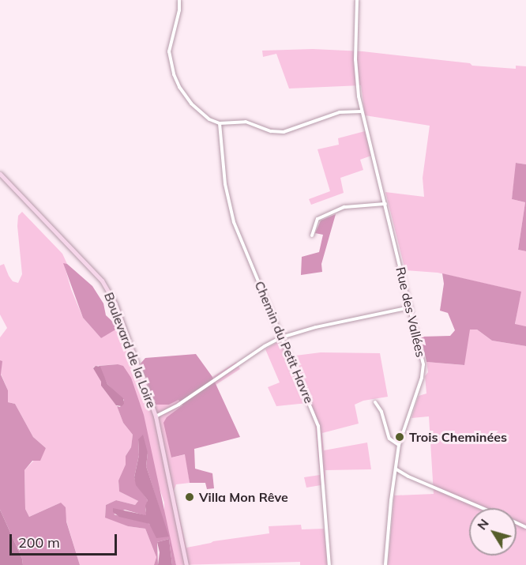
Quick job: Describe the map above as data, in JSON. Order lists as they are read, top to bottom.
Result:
{
  "streets": {
    "main road": ["Boulevard de la Loire"],
    "street": ["Rue des Vallées", "Chemin du Petit Havre"]
  },
  "places": ["Trois Cheminées", "Villa Mon Rêve"],
  "scale_bar": "200 m",
  "north": "top left"
}
